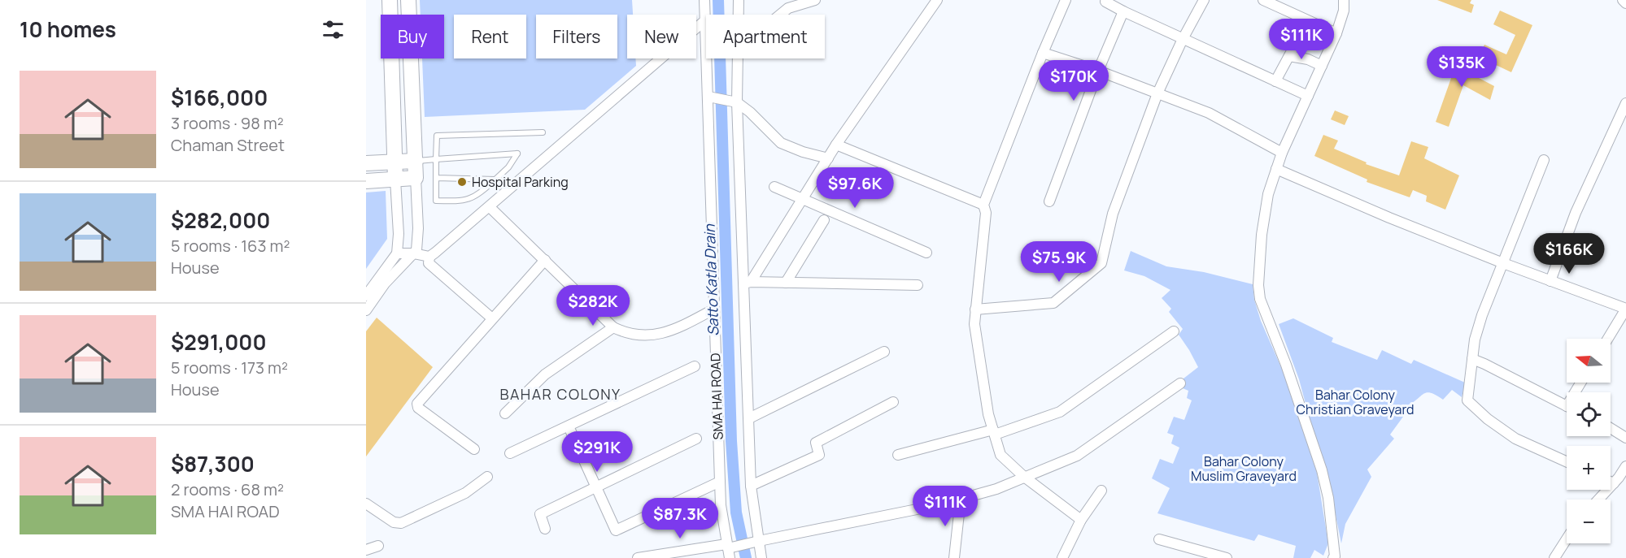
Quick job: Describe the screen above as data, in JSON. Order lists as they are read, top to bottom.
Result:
{
  "streets": {
    "street": ["SMA HAI ROAD"]
  },
  "districts": ["BAHAR COLONY"],
  "water": ["Satto Katla Drain"],
  "parks": ["Bahar Colony Christian Graveyard", "Bahar Colony Muslim Graveyard"],
  "places": ["Hospital Parking"],
  "north": "left",
  "page": {
    "heading": "10 homes",
    "chip": [
      "Buy",
      "Rent",
      "Filters",
      "New",
      "Apartment"
    ],
    "price": [
      "$111K",
      "$135K",
      "$170K",
      "$97.6K",
      "$166K",
      "$75.9K",
      "$282K",
      "$291K",
      "$111K",
      "$87.3K"
    ],
    "list": [
      {
        "name": "$166,000",
        "note": "3 rooms · 98 m² · Chaman Street"
      },
      {
        "name": "$282,000",
        "note": "5 rooms · 163 m² · House"
      },
      {
        "name": "$291,000",
        "note": "5 rooms · 173 m² · House"
      },
      {
        "name": "$87,300",
        "note": "2 rooms · 68 m² · SMA HAI ROAD"
      }
    ],
    "map_buttons": ["+", "−"]
  }
}
